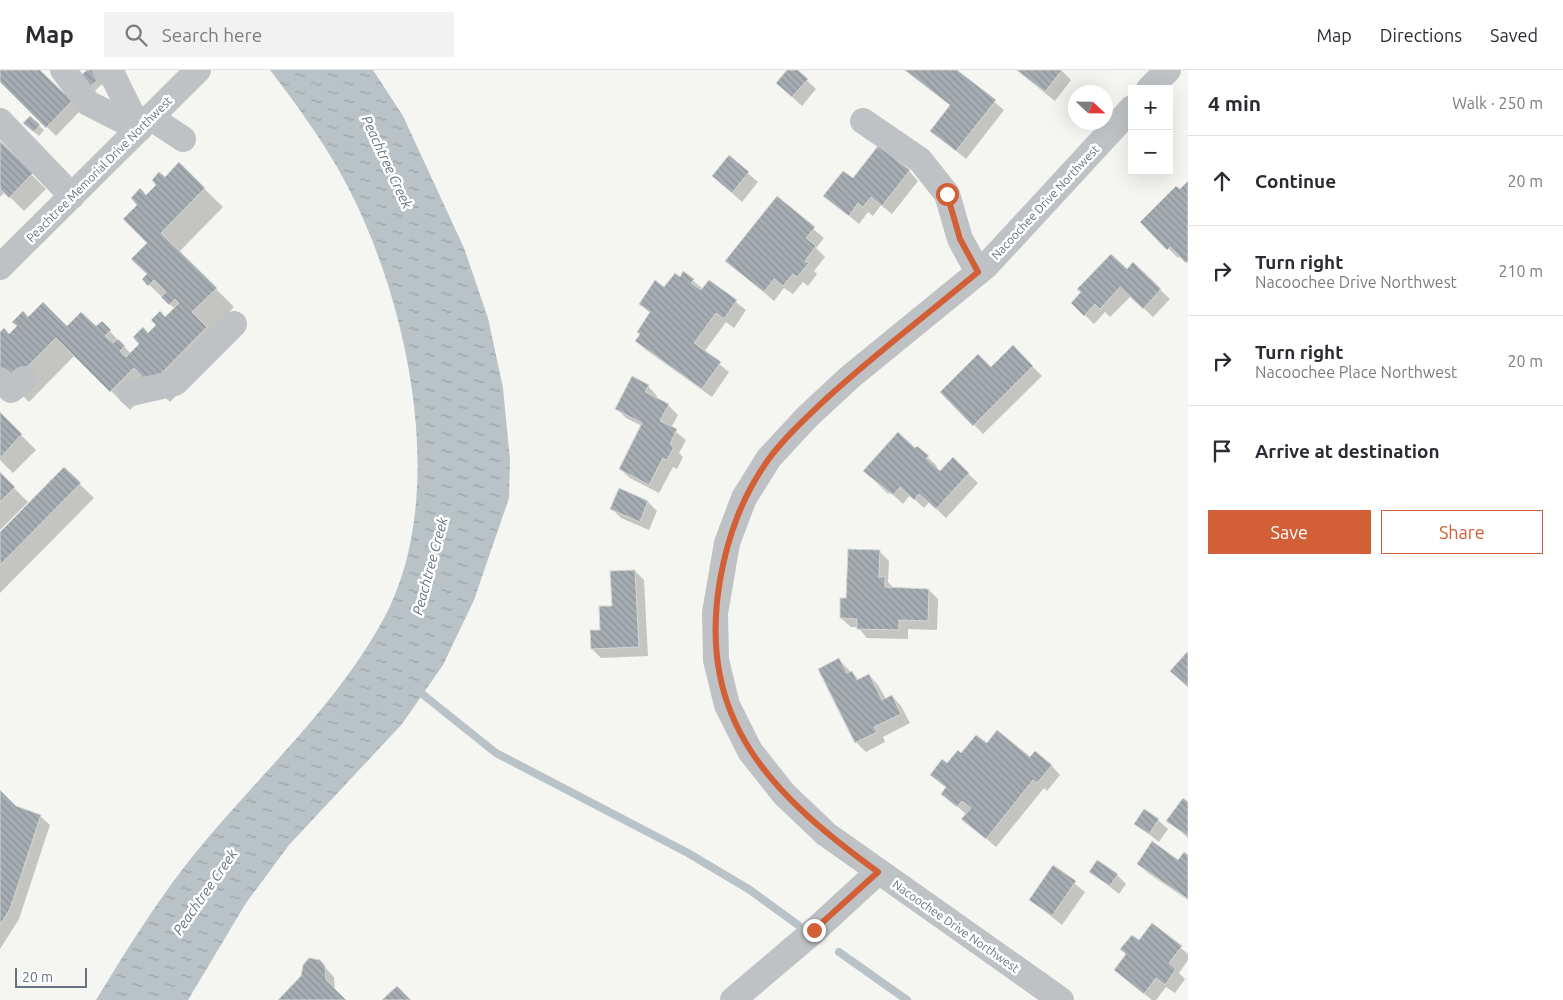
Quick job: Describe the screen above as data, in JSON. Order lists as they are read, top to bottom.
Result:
{
  "streets": {
    "street": ["Peachtree Memorial Drive Northwest", "Nacoochee Drive Northwest"]
  },
  "water": ["Peachtree Creek"],
  "scale_bar": "20 m",
  "north": "right",
  "page": {
    "header": "Map",
    "search": "Search here",
    "nav": ["Map", "Directions", "Saved"],
    "heading": ["4 min", "Walk · 250 m"],
    "map_buttons": ["+", "−"],
    "list": [
      ["Continue", "20 m"],
      ["Turn right", "Nacoochee Drive Northwest", "210 m"],
      ["Turn right", "Nacoochee Place Northwest", "20 m"],
      "Arrive at destination"
    ],
    "buttons": ["Save", "Share"],
    "scale": "20 m"
  }
}
